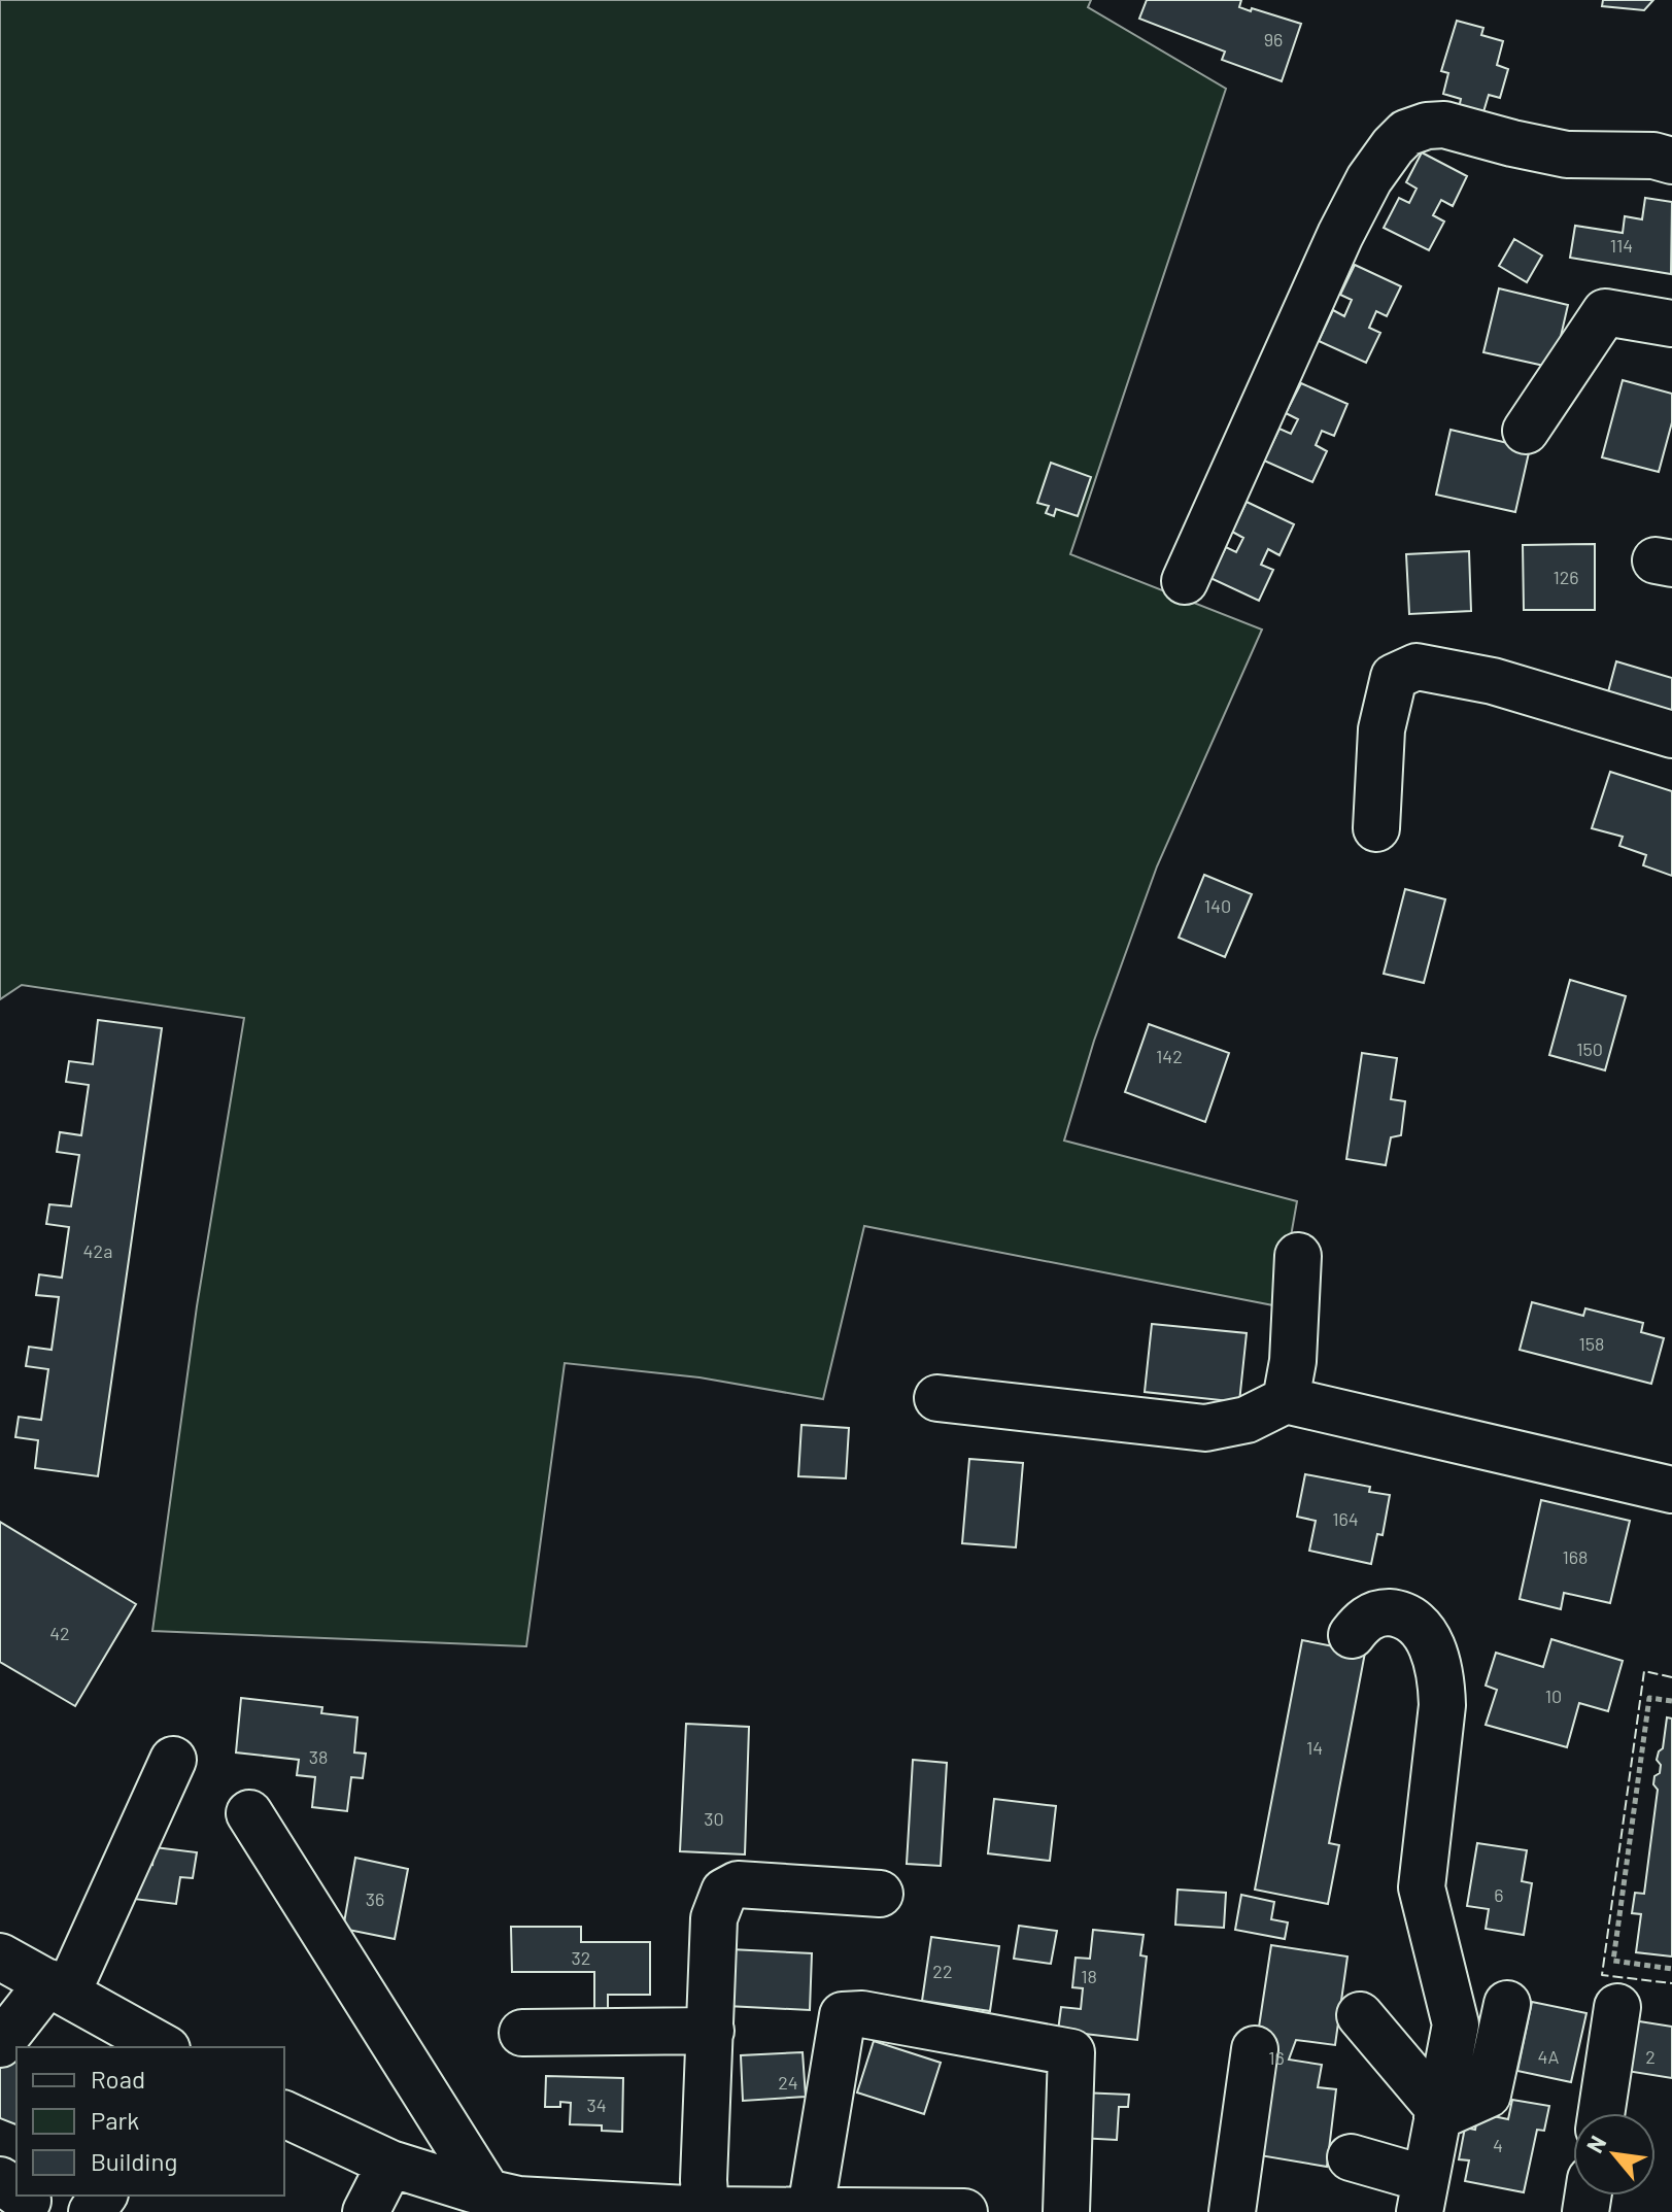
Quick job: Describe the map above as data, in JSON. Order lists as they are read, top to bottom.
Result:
{
  "house_numbers": [
    "96",
    "114",
    "126",
    "140",
    "150",
    "142",
    "42a",
    "158",
    "164",
    "168",
    "42",
    "10",
    "14",
    "38",
    "30",
    "6",
    "36",
    "32",
    "22",
    "18",
    "4A",
    "2",
    "16",
    "24",
    "34",
    "4"
  ],
  "legend": ["Road", "Park", "Building"],
  "north": "top left"
}
